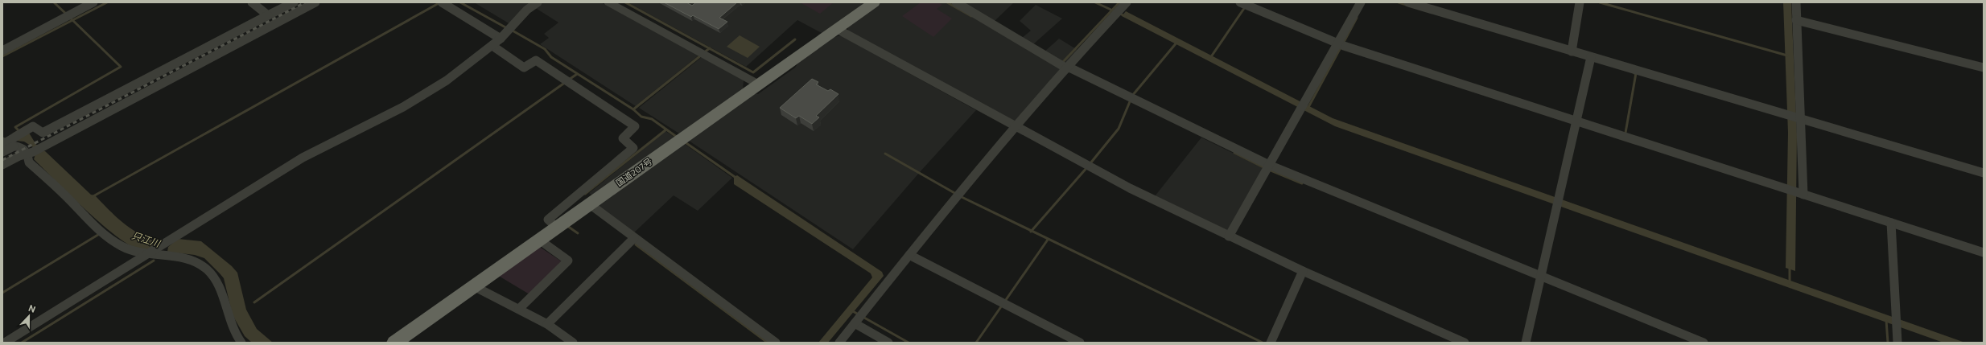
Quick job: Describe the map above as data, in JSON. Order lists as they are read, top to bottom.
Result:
{
  "streets": {
    "highway": ["国道207号"]
  },
  "water": ["只江川"],
  "north": "top"
}
